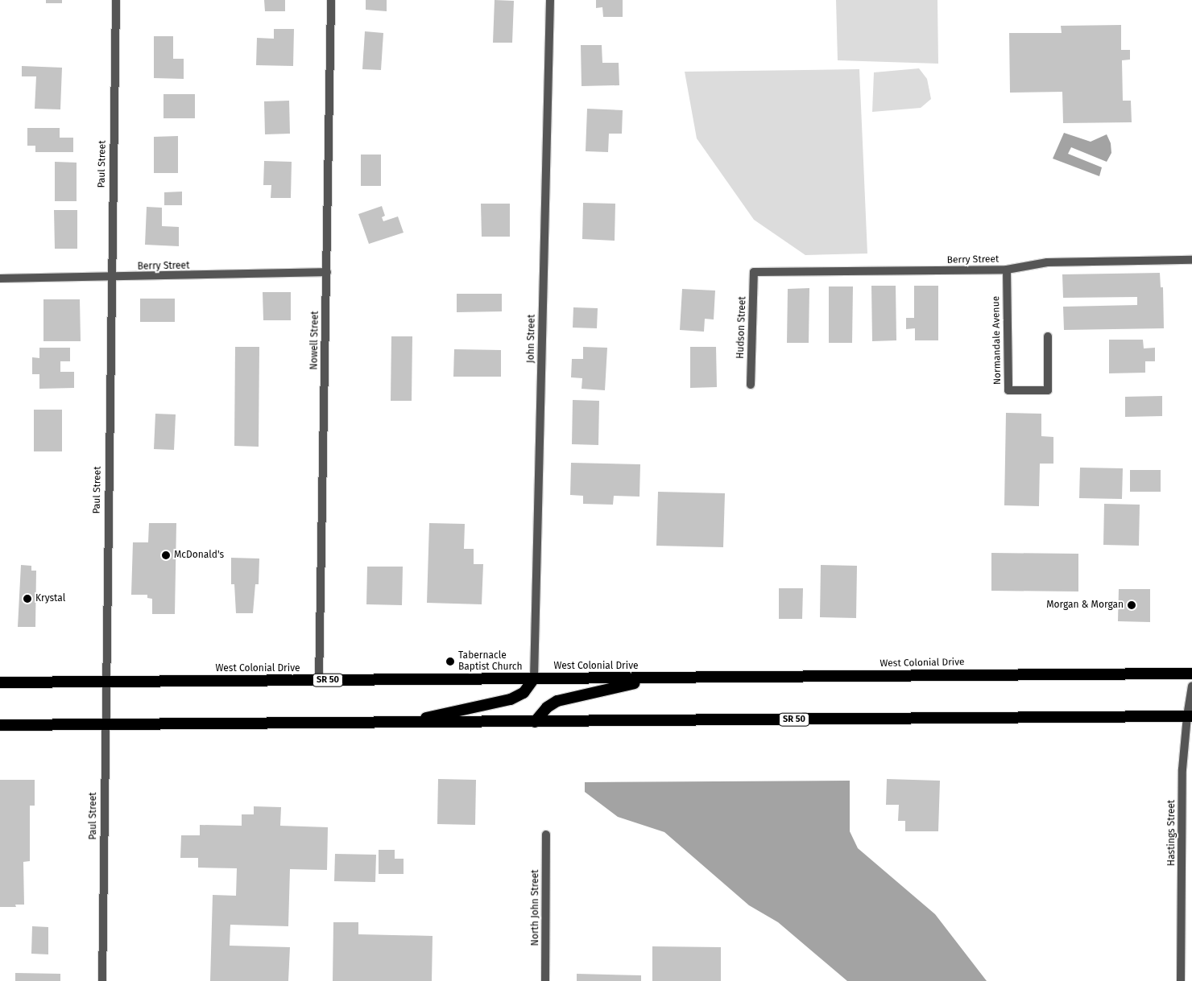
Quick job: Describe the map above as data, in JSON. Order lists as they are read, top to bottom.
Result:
{
  "streets": {
    "highway": ["West Colonial Drive", "SR 50"],
    "street": [
      "Paul Street",
      "Berry Street",
      "Hudson Street",
      "John Street",
      "Nowell Street",
      "Normandale Avenue",
      "Hastings Street",
      "North John Street"
    ]
  },
  "crossings": [
    ["Paul Street", "Berry Street"],
    ["Paul Street", "West Colonial Drive"],
    ["Paul Street", "SR 50"],
    ["Berry Street", "Hudson Street"],
    ["Berry Street", "Nowell Street"],
    ["Berry Street", "Normandale Avenue"],
    ["John Street", "West Colonial Drive"],
    ["Nowell Street", "West Colonial Drive"],
    ["SR 50", "Hastings Street"]
  ],
  "places": [
    "McDonald's",
    "Krystal",
    "Morgan & Morgan",
    "Tabernacle Baptist Church"
  ]
}
